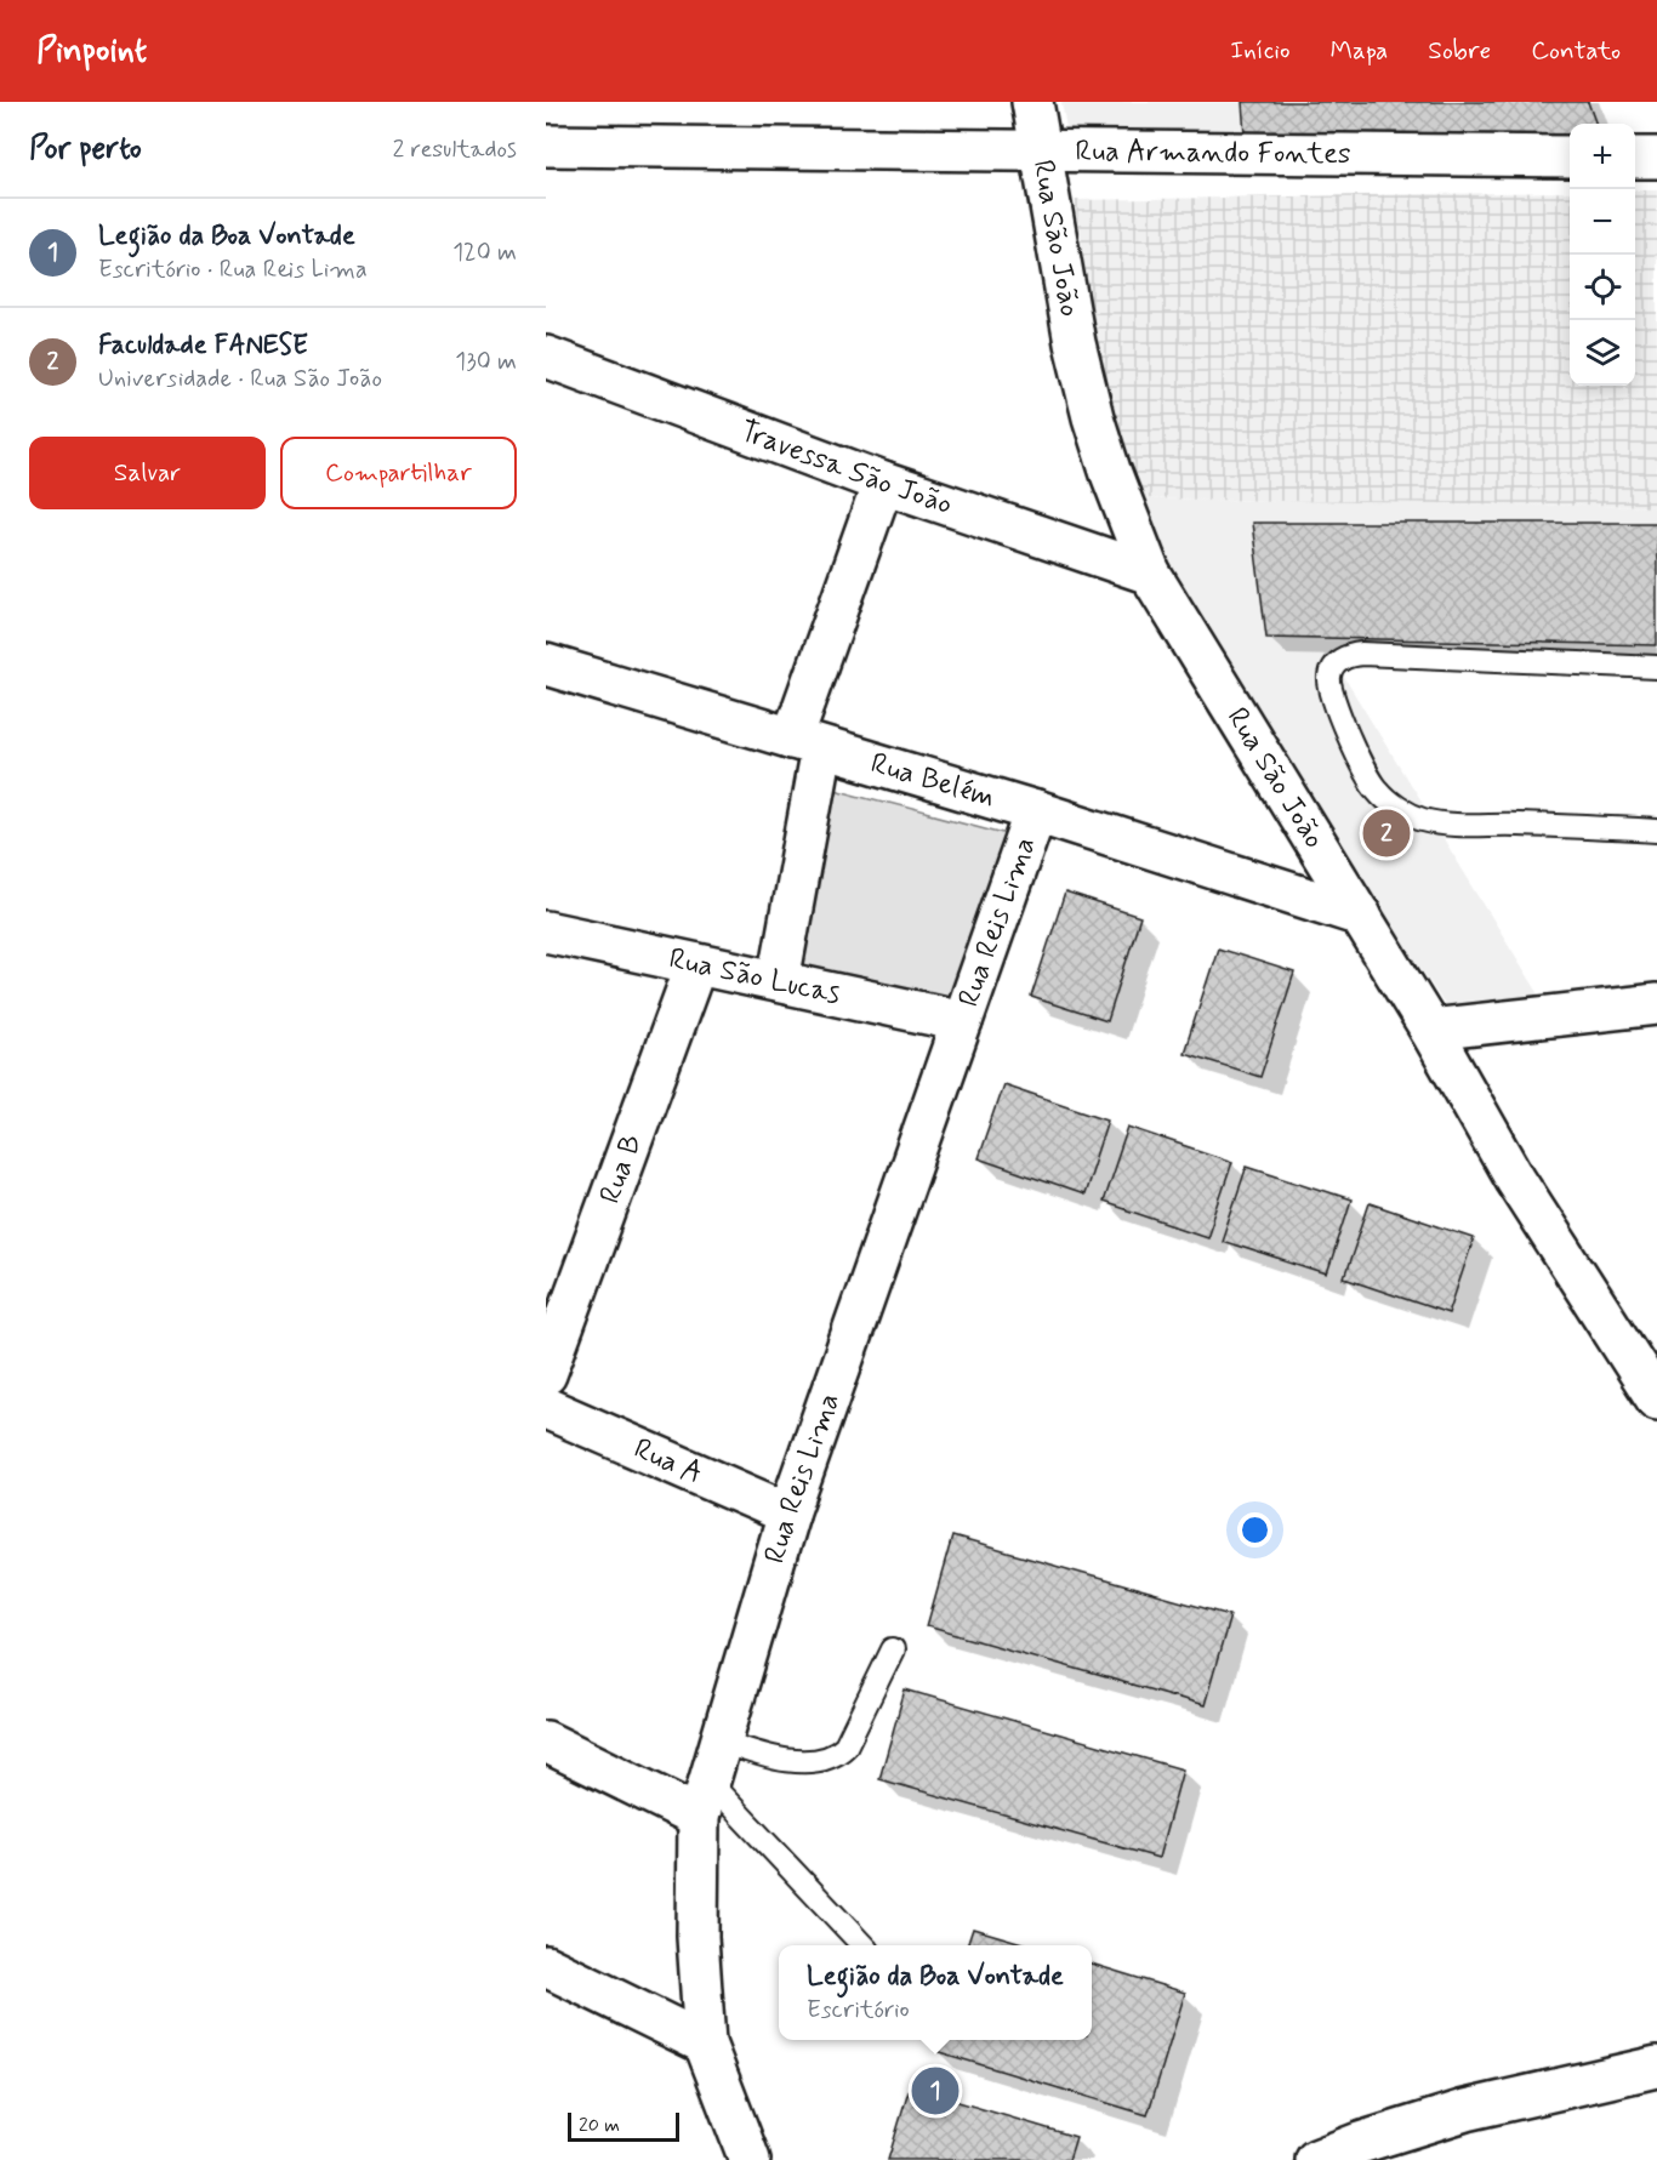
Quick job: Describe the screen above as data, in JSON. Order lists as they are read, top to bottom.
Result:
{
  "streets": {
    "street": [
      "Rua Armando Fontes",
      "Rua São João",
      "Travessa São João",
      "Rua Belém",
      "Rua Reis Lima",
      "Rua São Lucas",
      "Rua B",
      "Rua A"
    ]
  },
  "crossings": [
    ["Rua Armando Fontes", "Rua São João"],
    ["Rua São João", "Travessa São João"],
    ["Rua São João", "Rua Belém"],
    ["Rua Belém", "Rua Reis Lima"],
    ["Rua Reis Lima", "Rua São Lucas"],
    ["Rua Reis Lima", "Rua A"],
    ["Rua São Lucas", "Rua B"]
  ],
  "scale_bar": "20 m",
  "page": {
    "header": "Pinpoint",
    "nav": [
      "Início",
      "Mapa",
      "Sobre",
      "Contato"
    ],
    "heading": ["Por perto", "2 resultados"],
    "map_buttons": ["+", "−"],
    "list": [
      {
        "mark": "1",
        "name": "Legião da Boa Vontade",
        "note": "Escritório · Rua Reis Lima",
        "value": "120 m"
      },
      {
        "mark": "2",
        "name": "Faculdade FANESE",
        "note": "Universidade · Rua São João",
        "value": "130 m"
      }
    ],
    "buttons": ["Salvar", "Compartilhar"],
    "pins": ["2", "1"],
    "popup": ["Legião da Boa Vontade", "Escritório"],
    "scale": "20 m"
  }
}
